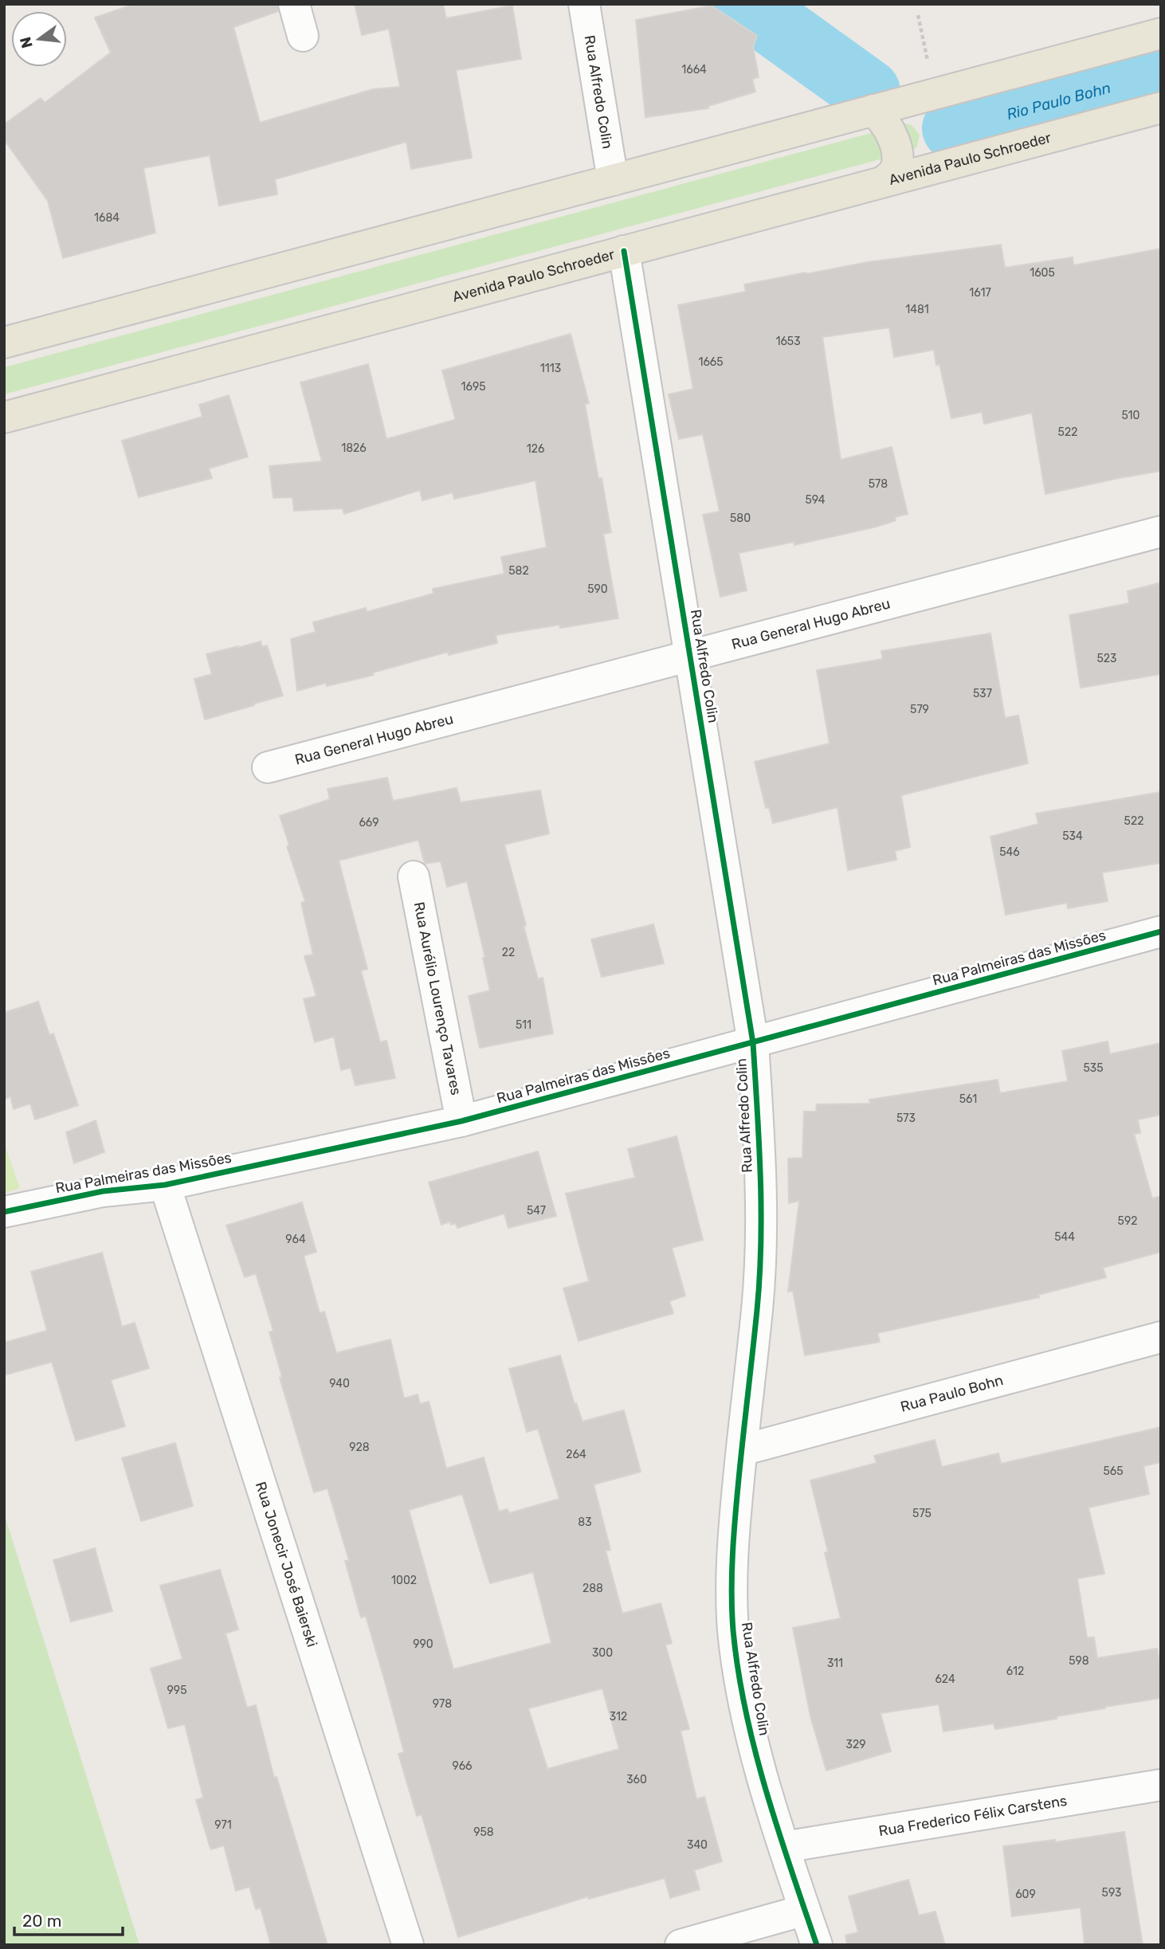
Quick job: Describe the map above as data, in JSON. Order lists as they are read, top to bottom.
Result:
{
  "streets": {
    "main road": ["Avenida Paulo Schroeder"],
    "street": [
      "Rua Alfredo Colin",
      "Rua General Hugo Abreu",
      "Rua Palmeiras das Missões",
      "Rua Aurélio Lourenço Tavares",
      "Rua Paulo Bohn",
      "Rua Jonecir José Baierski",
      "Rua Frederico Félix Carstens"
    ]
  },
  "crossings": [
    ["Rua Alfredo Colin", "Avenida Paulo Schroeder"],
    ["Rua Alfredo Colin", "Rua General Hugo Abreu"],
    ["Rua Alfredo Colin", "Rua Palmeiras das Missões"],
    ["Rua Alfredo Colin", "Rua Paulo Bohn"],
    ["Rua Alfredo Colin", "Rua Frederico Félix Carstens"],
    ["Rua Palmeiras das Missões", "Rua Aurélio Lourenço Tavares"],
    ["Rua Palmeiras das Missões", "Rua Jonecir José Baierski"]
  ],
  "water": ["Rio Paulo Bohn"],
  "house_numbers": [
    "1664",
    "1684",
    "1605",
    "1617",
    "1481",
    "1653",
    "1665",
    "1113",
    "1695",
    "510",
    "522",
    "1826",
    "126",
    "578",
    "594",
    "580",
    "582",
    "590",
    "523",
    "537",
    "579",
    "522",
    "669",
    "534",
    "546",
    "22",
    "511",
    "535",
    "561",
    "573",
    "547",
    "592",
    "544",
    "964",
    "940",
    "928",
    "264",
    "565",
    "575",
    "83",
    "1002",
    "288",
    "990",
    "300",
    "598",
    "311",
    "612",
    "624",
    "995",
    "978",
    "312",
    "329",
    "966",
    "360",
    "971",
    "958",
    "340",
    "593",
    "609"
  ],
  "scale_bar": "20 m",
  "north": "left"
}
